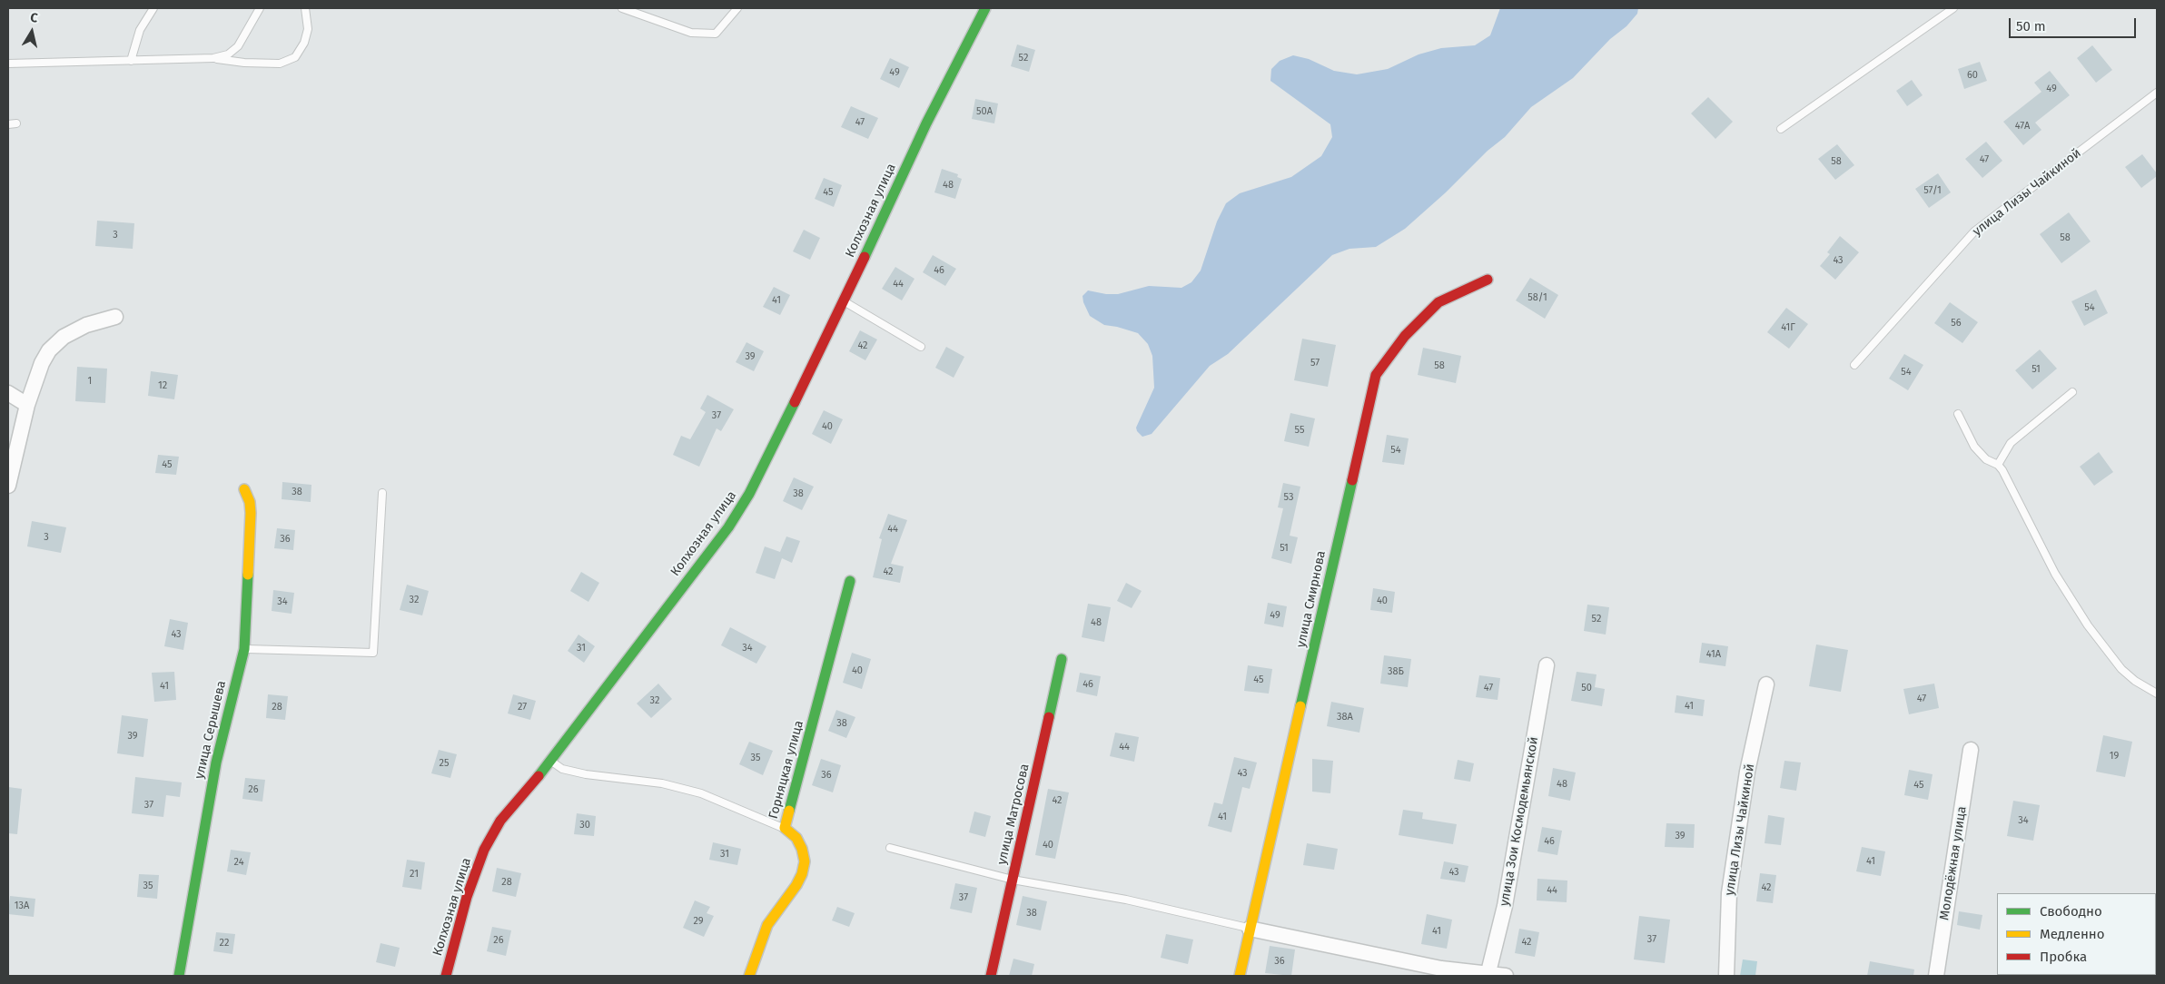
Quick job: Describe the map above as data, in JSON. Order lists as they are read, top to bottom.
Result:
{
  "streets": {
    "street": [
      "улица Лизы Чайкиной",
      "Колхозная улица",
      "улица Смирнова",
      "улица Серышева",
      "Горняцкая улица",
      "улица Матросова",
      "улица Зои Космодемьянской",
      "Молодёжная улица"
    ]
  },
  "house_numbers": [
    "52",
    "49",
    "60",
    "49",
    "50А",
    "47",
    "47А",
    "47",
    "58",
    "48",
    "57/1",
    "45",
    "3",
    "58",
    "43",
    "46",
    "44",
    "58/1",
    "41",
    "54",
    "56",
    "41Г",
    "42",
    "39",
    "57",
    "58",
    "51",
    "54",
    "1",
    "12",
    "37",
    "40",
    "55",
    "54",
    "45",
    "38",
    "38",
    "53",
    "44",
    "3",
    "36",
    "51",
    "42",
    "32",
    "40",
    "34",
    "49",
    "52",
    "48",
    "43",
    "31",
    "34",
    "41А",
    "40",
    "38Б",
    "45",
    "46",
    "41",
    "47",
    "50",
    "47",
    "32",
    "41",
    "28",
    "27",
    "38А",
    "38",
    "39",
    "44",
    "19",
    "35",
    "25",
    "43",
    "36",
    "48",
    "45",
    "26",
    "42",
    "37",
    "41",
    "34",
    "30",
    "39",
    "46",
    "40",
    "31",
    "41",
    "24",
    "43",
    "21",
    "28",
    "35",
    "42",
    "44",
    "37",
    "13А",
    "38",
    "29",
    "41",
    "37",
    "26",
    "42",
    "22",
    "36"
  ],
  "legend": ["Свободно", "Медленно", "Пробка"],
  "scale_bar": "50 m",
  "north": "top"
}
